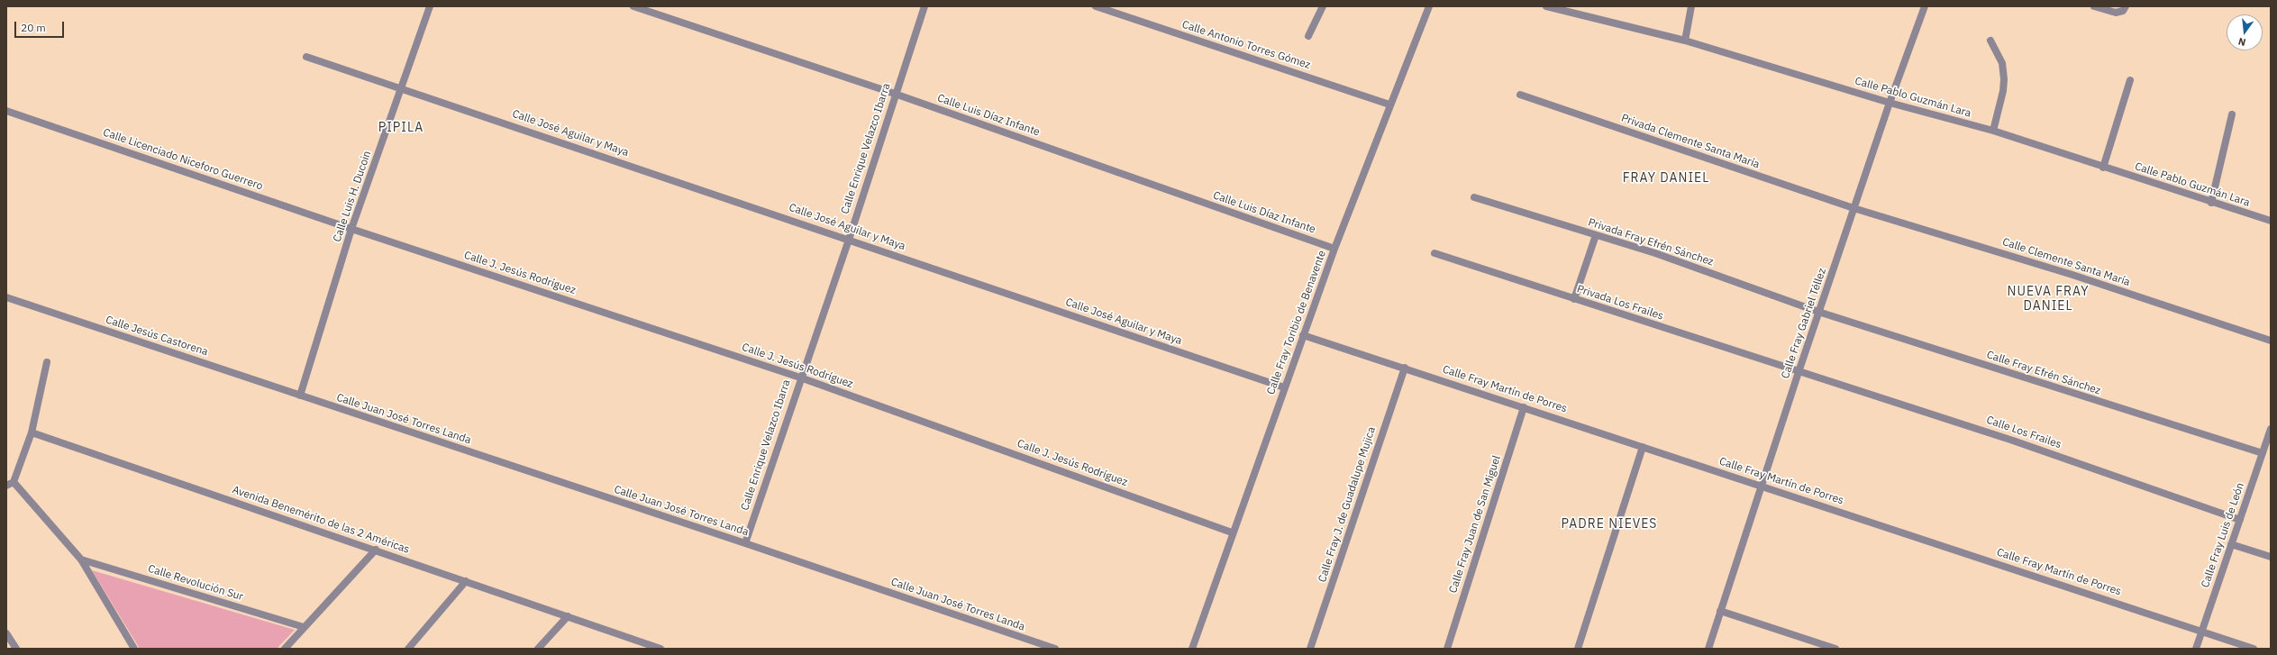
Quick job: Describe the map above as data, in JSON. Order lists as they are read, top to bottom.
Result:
{
  "streets": {
    "street": [
      "Calle Antonio Torres Gómez",
      "Calle Pablo Guzmán Lara",
      "Calle Luis Díaz Infante",
      "Calle José Aguilar y Maya",
      "Privada Clemente Santa María",
      "Calle Enrique Velazco Ibarra",
      "Calle Licenciado Niceforo Guerrero",
      "Calle Luis H. Ducoin",
      "Privada Fray Efrén Sánchez",
      "Calle Clemente Santa María",
      "Calle J. Jesús Rodríguez",
      "Privada Los Frailes",
      "Calle Fray Toribio de Benavente",
      "Calle Fray Gabriel Téllez",
      "Calle Jesús Castorena",
      "Calle Fray Efrén Sánchez",
      "Calle Fray Martín de Porres",
      "Calle Juan José Torres Landa",
      "Calle Los Frailes",
      "Calle Fray J. de Guadalupe Mujica",
      "Avenida Benemérito de las 2 Américas",
      "Calle Fray Juan de San Miguel",
      "Calle Fray Luis de León",
      "Calle Revolución Sur"
    ]
  },
  "crossings": [
    ["Calle Antonio Torres Gómez", "Calle Fray Toribio de Benavente"],
    ["Calle Pablo Guzmán Lara", "Calle Fray Gabriel Téllez"],
    ["Calle Luis Díaz Infante", "Calle Enrique Velazco Ibarra"],
    ["Calle Luis Díaz Infante", "Calle Fray Toribio de Benavente"],
    ["Calle José Aguilar y Maya", "Calle Enrique Velazco Ibarra"],
    ["Calle José Aguilar y Maya", "Calle Luis H. Ducoin"],
    ["Calle José Aguilar y Maya", "Calle Fray Toribio de Benavente"],
    ["Privada Clemente Santa María", "Calle Clemente Santa María"],
    ["Privada Clemente Santa María", "Calle Fray Gabriel Téllez"],
    ["Calle Enrique Velazco Ibarra", "Calle J. Jesús Rodríguez"],
    ["Calle Enrique Velazco Ibarra", "Calle Juan José Torres Landa"],
    ["Calle Licenciado Niceforo Guerrero", "Calle Luis H. Ducoin"],
    ["Calle Licenciado Niceforo Guerrero", "Calle J. Jesús Rodríguez"],
    ["Calle Luis H. Ducoin", "Calle J. Jesús Rodríguez"],
    ["Calle Luis H. Ducoin", "Calle Jesús Castorena"],
    ["Calle Luis H. Ducoin", "Calle Juan José Torres Landa"],
    ["Privada Fray Efrén Sánchez", "Calle Fray Gabriel Téllez"],
    ["Privada Fray Efrén Sánchez", "Calle Fray Efrén Sánchez"],
    ["Calle Clemente Santa María", "Calle Fray Gabriel Téllez"],
    ["Calle J. Jesús Rodríguez", "Calle Fray Toribio de Benavente"],
    ["Privada Los Frailes", "Calle Fray Gabriel Téllez"],
    ["Privada Los Frailes", "Calle Los Frailes"],
    ["Calle Fray Toribio de Benavente", "Calle Fray Martín de Porres"],
    ["Calle Fray Gabriel Téllez", "Calle Fray Efrén Sánchez"],
    ["Calle Fray Gabriel Téllez", "Calle Fray Martín de Porres"],
    ["Calle Fray Gabriel Téllez", "Calle Los Frailes"],
    ["Calle Jesús Castorena", "Calle Juan José Torres Landa"],
    ["Calle Fray Efrén Sánchez", "Calle Fray Luis de León"],
    ["Calle Fray Martín de Porres", "Calle Fray J. de Guadalupe Mujica"],
    ["Calle Fray Martín de Porres", "Calle Fray Juan de San Miguel"],
    ["Calle Fray Martín de Porres", "Calle Fray Luis de León"],
    ["Calle Los Frailes", "Calle Fray Luis de León"]
  ],
  "districts": [
    "PIPILA",
    "FRAY DANIEL",
    "NUEVA FRAY DANIEL",
    "PADRE NIEVES"
  ],
  "scale_bar": "20 m",
  "north": "bottom"
}
